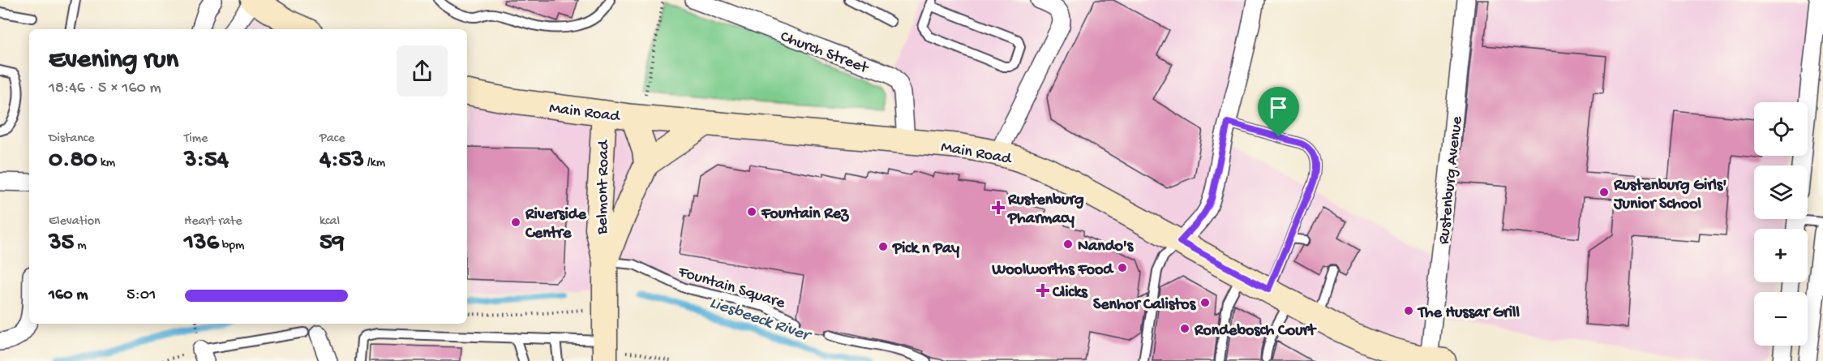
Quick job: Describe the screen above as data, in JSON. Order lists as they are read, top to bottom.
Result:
{
  "streets": {
    "main road": ["Main Road", "Belmont Road"],
    "street": ["Church Street", "Rustenburg Avenue"],
    "lane": ["Fountain Square"]
  },
  "crossings": [
    ["Church Street", "Main Road"],
    ["Main Road", "Rustenburg Avenue"],
    ["Main Road", "Belmont Road"],
    ["Belmont Road", "Fountain Square"]
  ],
  "water": ["Liesbeeck River"],
  "places": {
    "other": [
      "Rustenburg Girls' Junior School",
      "Fountain Rez",
      "Riverside Centre",
      "Nando's",
      "Pick n Pay",
      "Woolworths Food",
      "Senhor Calistos",
      "The Hussar Grill",
      "Rondebosch Court"
    ],
    "health": ["Rustenburg Pharmacy", "Clicks"]
  },
  "page": {
    "heading": ["Evening run", "18:46 · 5 × 160 m"],
    "map_buttons": ["+", "−"],
    "stats": [
      ["Distance", "0.80 km"],
      ["Time", "3:54"],
      ["Pace", "4:53 /km"],
      ["Elevation", "35 m"],
      ["Heart rate", "136 bpm"],
      ["kcal", "59"]
    ],
    "list": [
      {
        "name": "160 m",
        "note": "5:01"
      }
    ]
  }
}
